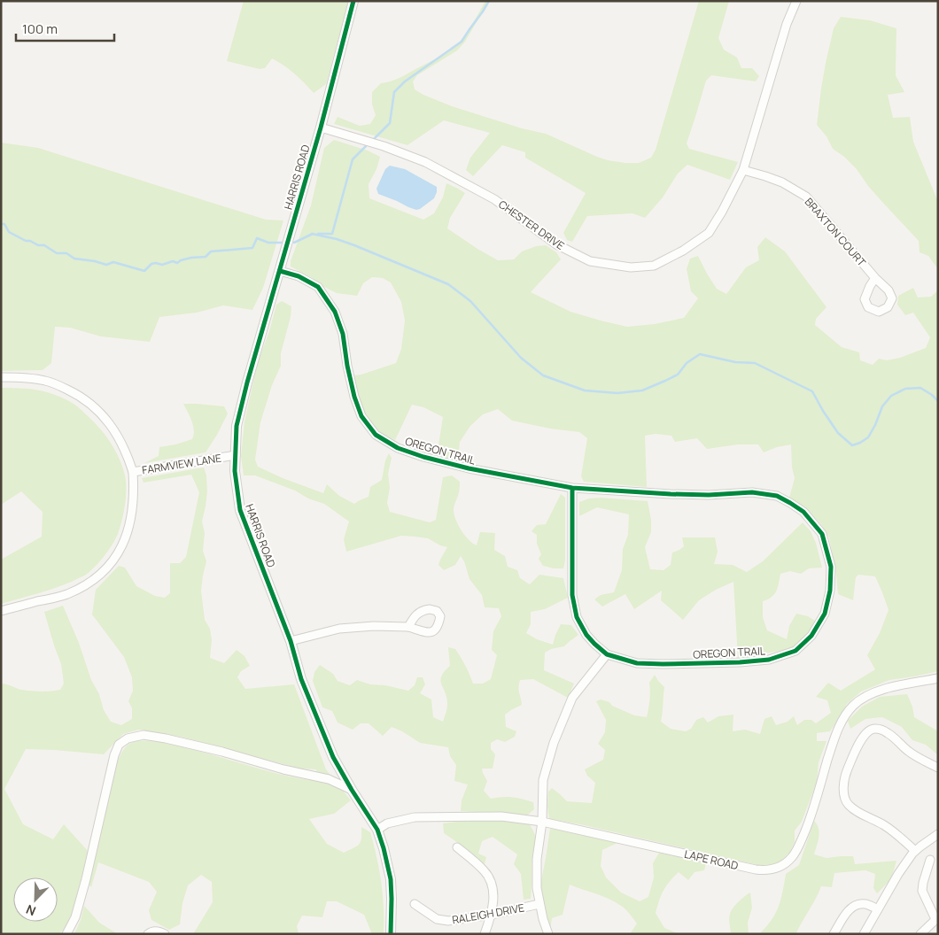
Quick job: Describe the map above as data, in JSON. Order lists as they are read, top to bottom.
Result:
{
  "streets": {
    "street": [
      "HARRIS ROAD",
      "CHESTER DRIVE",
      "BRAXTON COURT",
      "OREGON TRAIL",
      "FARMVIEW LANE",
      "LAPE ROAD",
      "RALEIGH DRIVE"
    ]
  },
  "crossings": [
    ["HARRIS ROAD", "CHESTER DRIVE"],
    ["HARRIS ROAD", "OREGON TRAIL"],
    ["HARRIS ROAD", "FARMVIEW LANE"],
    ["HARRIS ROAD", "LAPE ROAD"],
    ["CHESTER DRIVE", "BRAXTON COURT"]
  ],
  "scale_bar": "100 m",
  "north": "bottom left"
}
